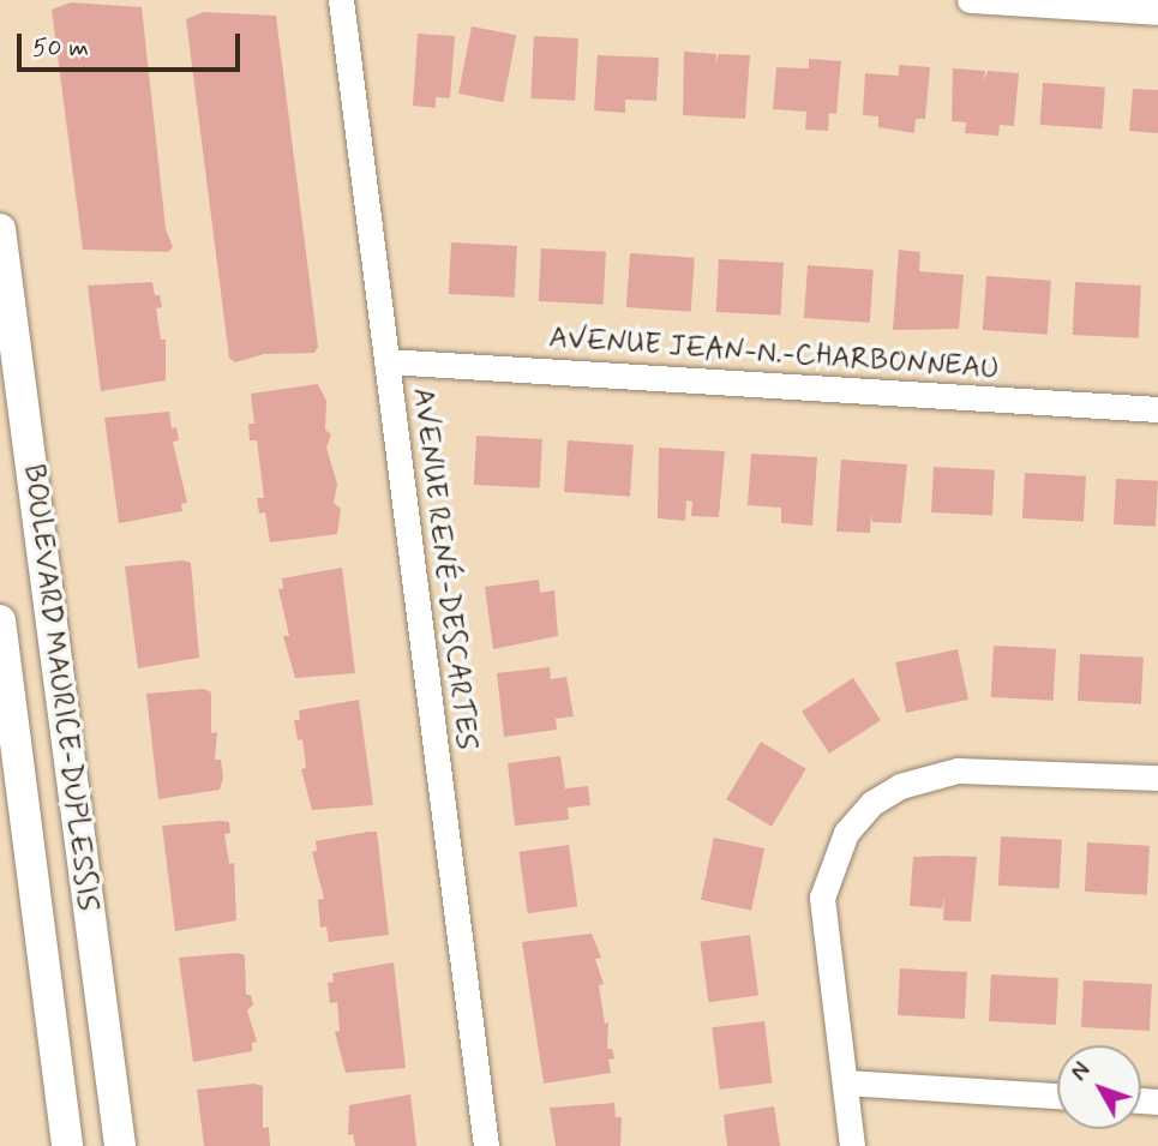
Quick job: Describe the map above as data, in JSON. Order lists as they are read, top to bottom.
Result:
{
  "streets": {
    "street": ["AVENUE JEAN-N.-CHARBONNEAU", "AVENUE RENÉ-DESCARTES", "BOULEVARD MAURICE-DUPLESSIS"]
  },
  "crossings": [
    ["AVENUE JEAN-N.-CHARBONNEAU", "AVENUE RENÉ-DESCARTES"]
  ],
  "scale_bar": "50 m",
  "north": "top left"
}
